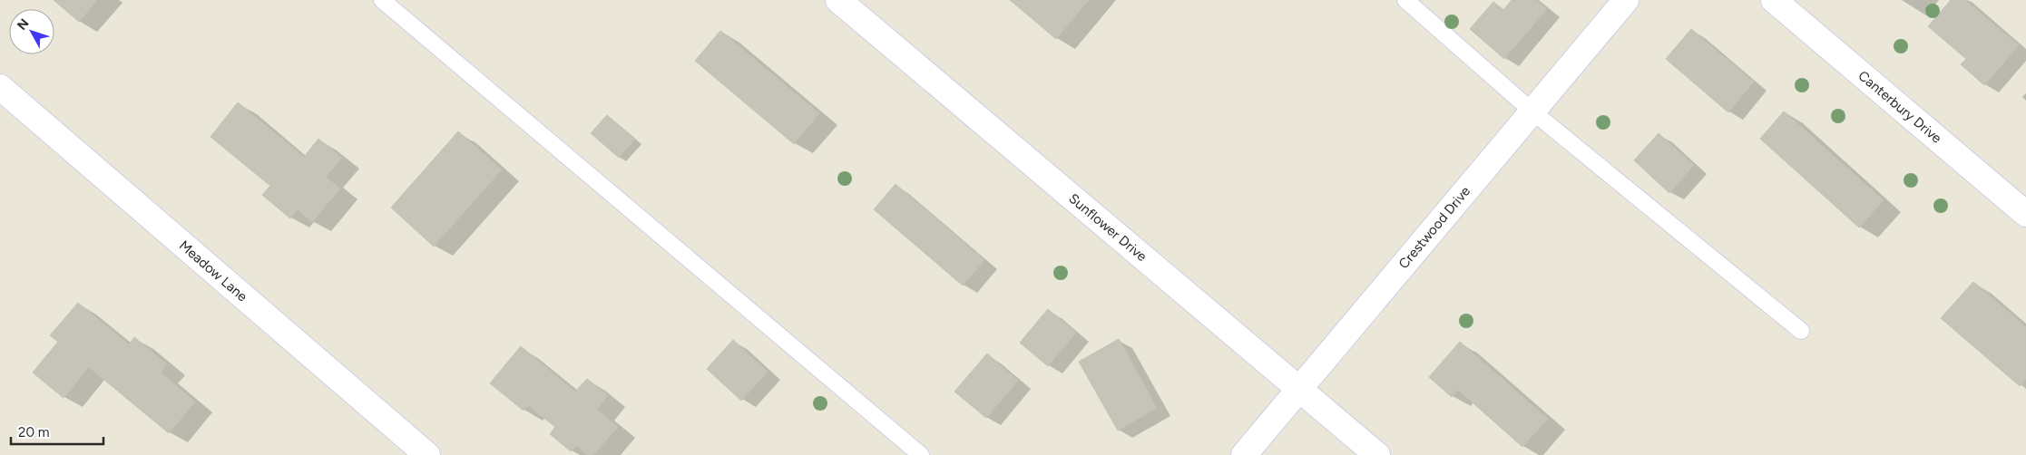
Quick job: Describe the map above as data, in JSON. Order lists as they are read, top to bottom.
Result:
{
  "streets": {
    "street": [
      "Canterbury Drive",
      "Sunflower Drive",
      "Crestwood Drive",
      "Meadow Lane"
    ]
  },
  "crossings": [
    ["Sunflower Drive", "Crestwood Drive"]
  ],
  "scale_bar": "20 m",
  "north": "top left"
}
